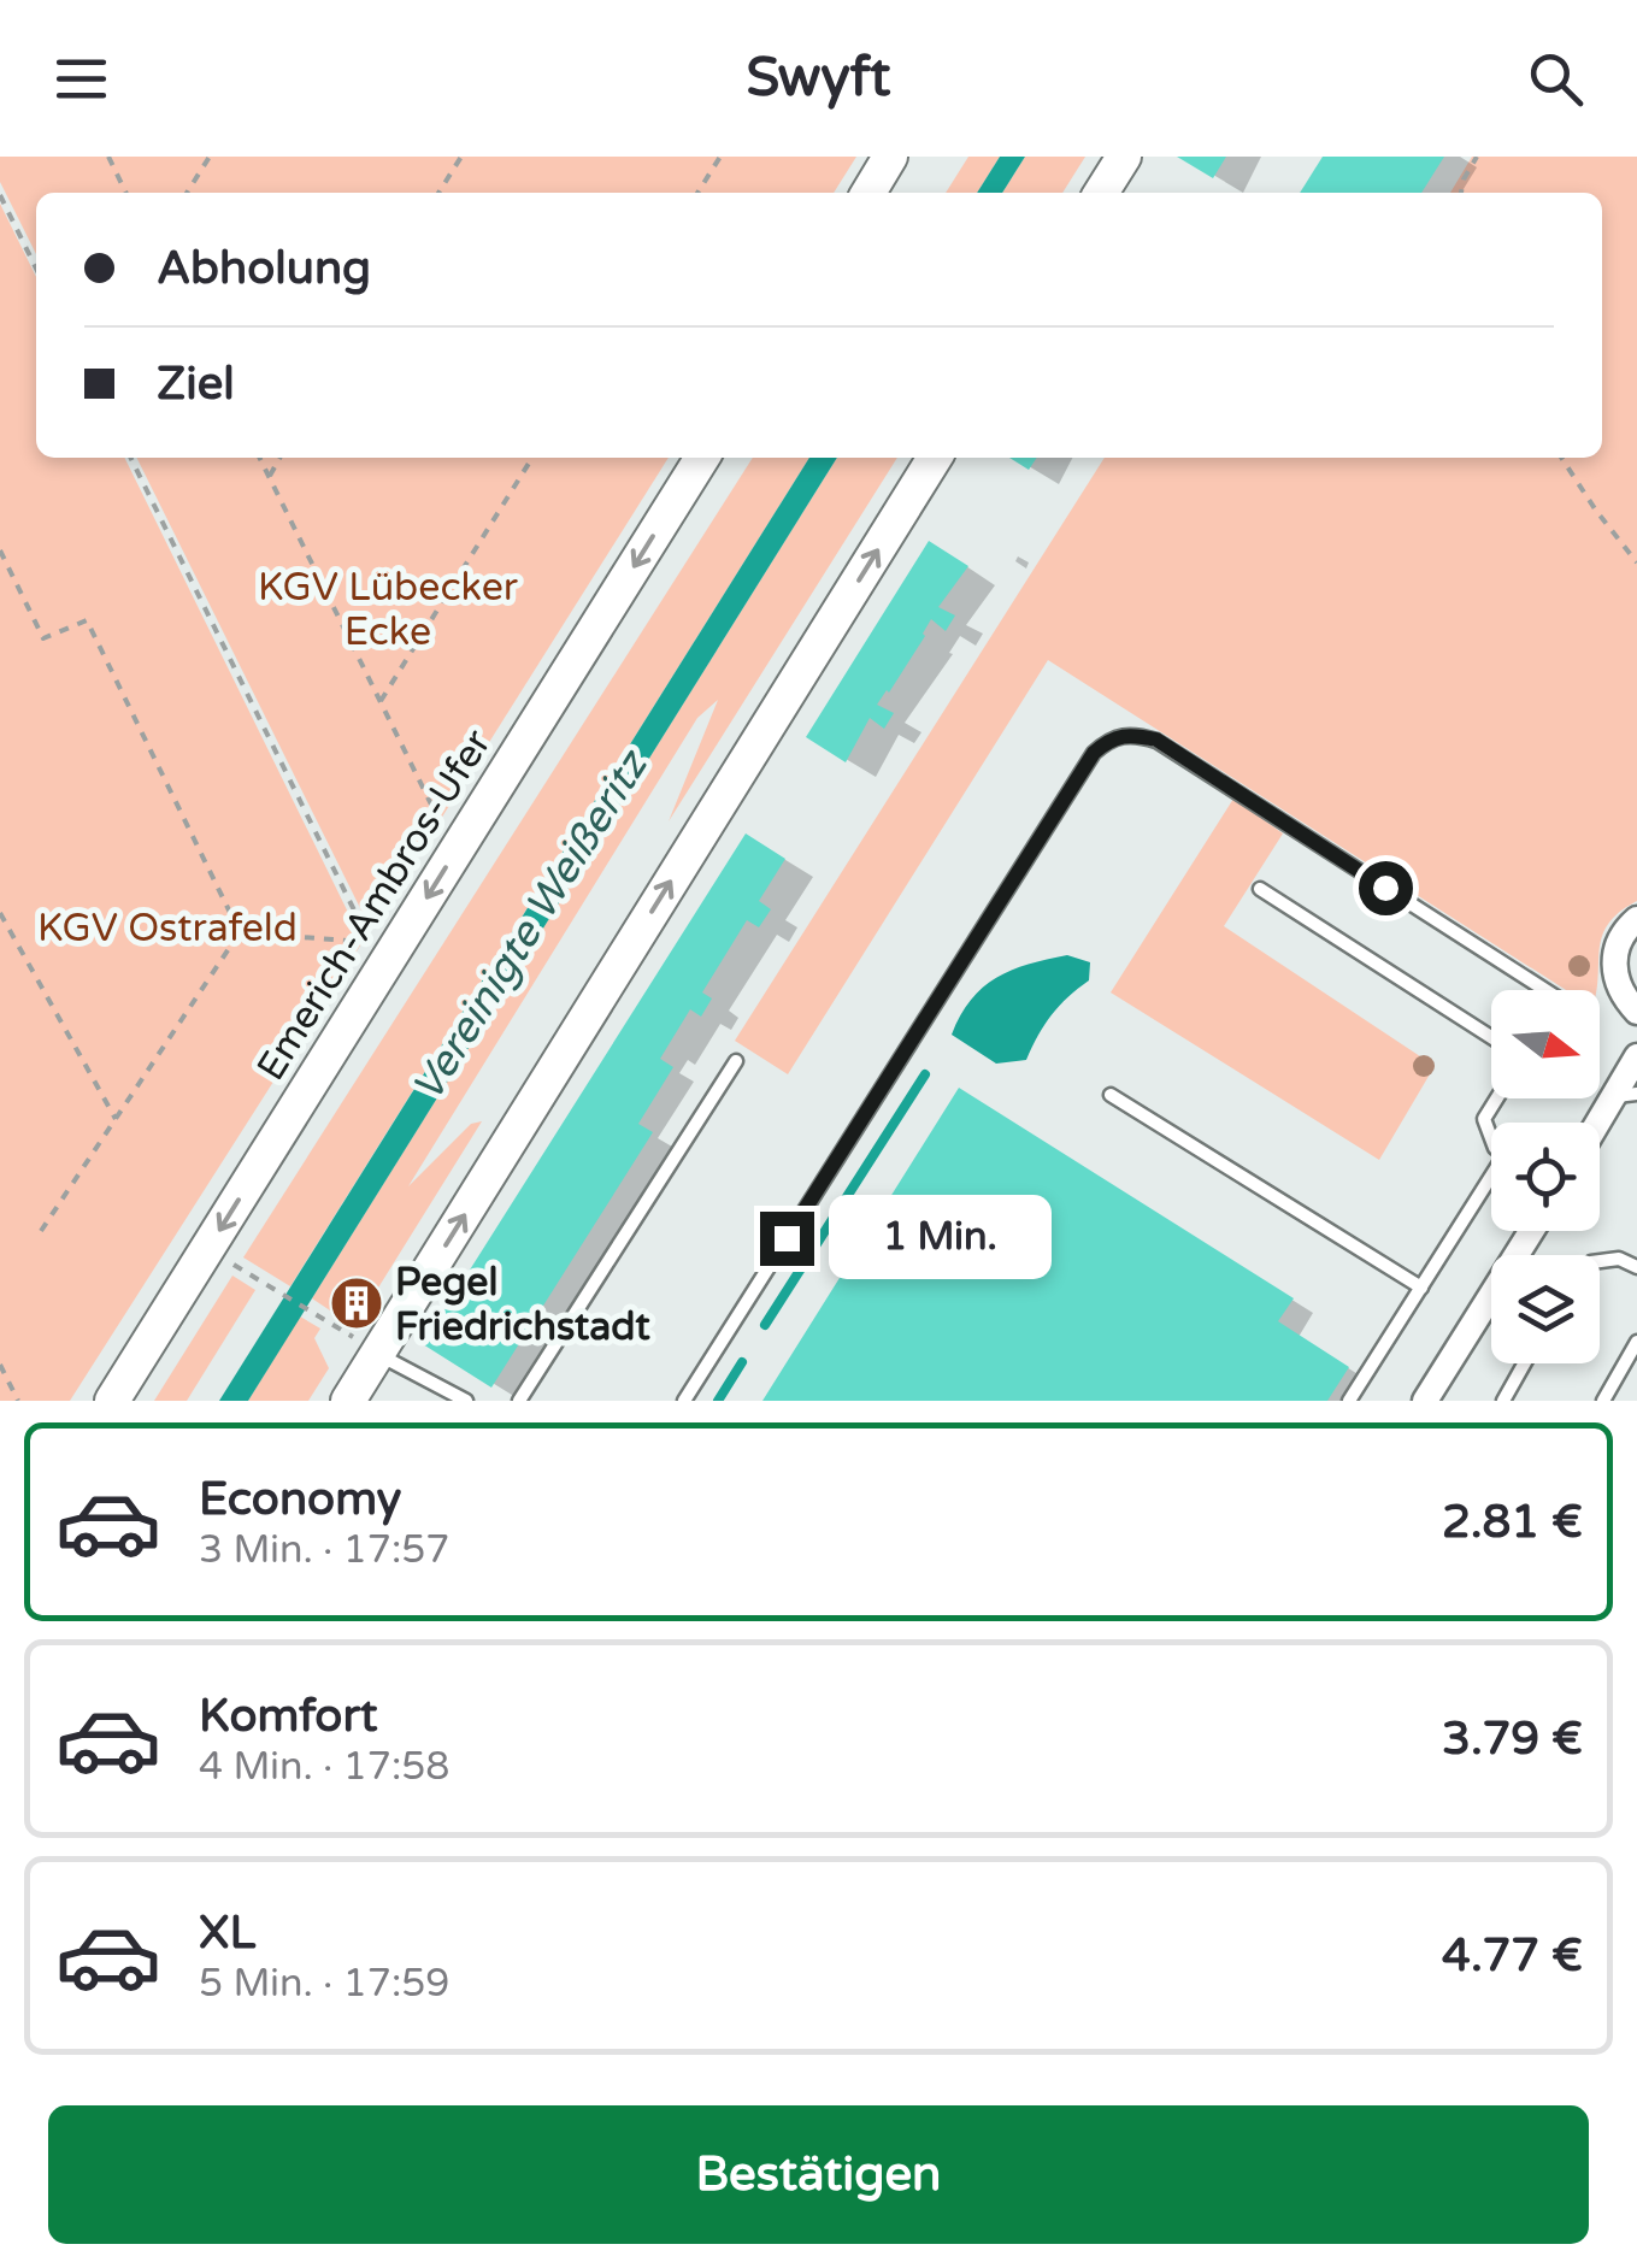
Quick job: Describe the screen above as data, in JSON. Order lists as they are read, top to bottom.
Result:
{
  "streets": {
    "main road": ["Emerich-Ambros-Ufer"]
  },
  "water": ["Vereinigte Weißeritz"],
  "parks": ["KGV Lübecker Ecke", "KGV Ostrafeld"],
  "places": {
    "building": ["Pegel Friedrichstadt"]
  },
  "north": "right",
  "page": {
    "header": "Swyft",
    "banner": ["Abholung", "Ziel"],
    "bubble": "1 Min.",
    "list": [
      {
        "name": "Economy",
        "note": "3 Min. · 17:57",
        "value": "2.81 €"
      },
      {
        "name": "Komfort",
        "note": "4 Min. · 17:58",
        "value": "3.79 €"
      },
      {
        "name": "XL",
        "note": "5 Min. · 17:59",
        "value": "4.77 €"
      }
    ],
    "buttons": "Bestätigen"
  }
}
